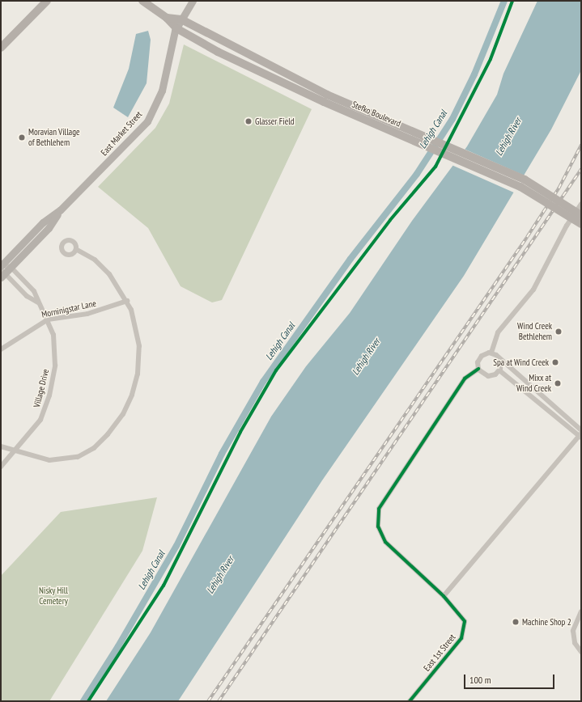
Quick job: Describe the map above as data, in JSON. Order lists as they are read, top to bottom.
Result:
{
  "streets": {
    "main road": ["Stefko Boulevard"],
    "street": [
      "East Market Street",
      "Morninigstar Lane",
      "Village Drive",
      "East 1st Street"
    ]
  },
  "crossings": [
    ["Stefko Boulevard", "East Market Street"],
    ["East Market Street", "Village Drive"],
    ["Morninigstar Lane", "Village Drive"]
  ],
  "water": ["Lehigh Canal", "Lehigh River"],
  "parks": ["Nisky Hill Cemetery"],
  "places": [
    "Glasser Field",
    "Moravian Village of Bethlehem",
    "Wind Creek Bethlehem",
    "Spa at Wind Creek",
    "Mixx at Wind Creek",
    "Machine Shop 2"
  ],
  "scale_bar": "100 m"
}
